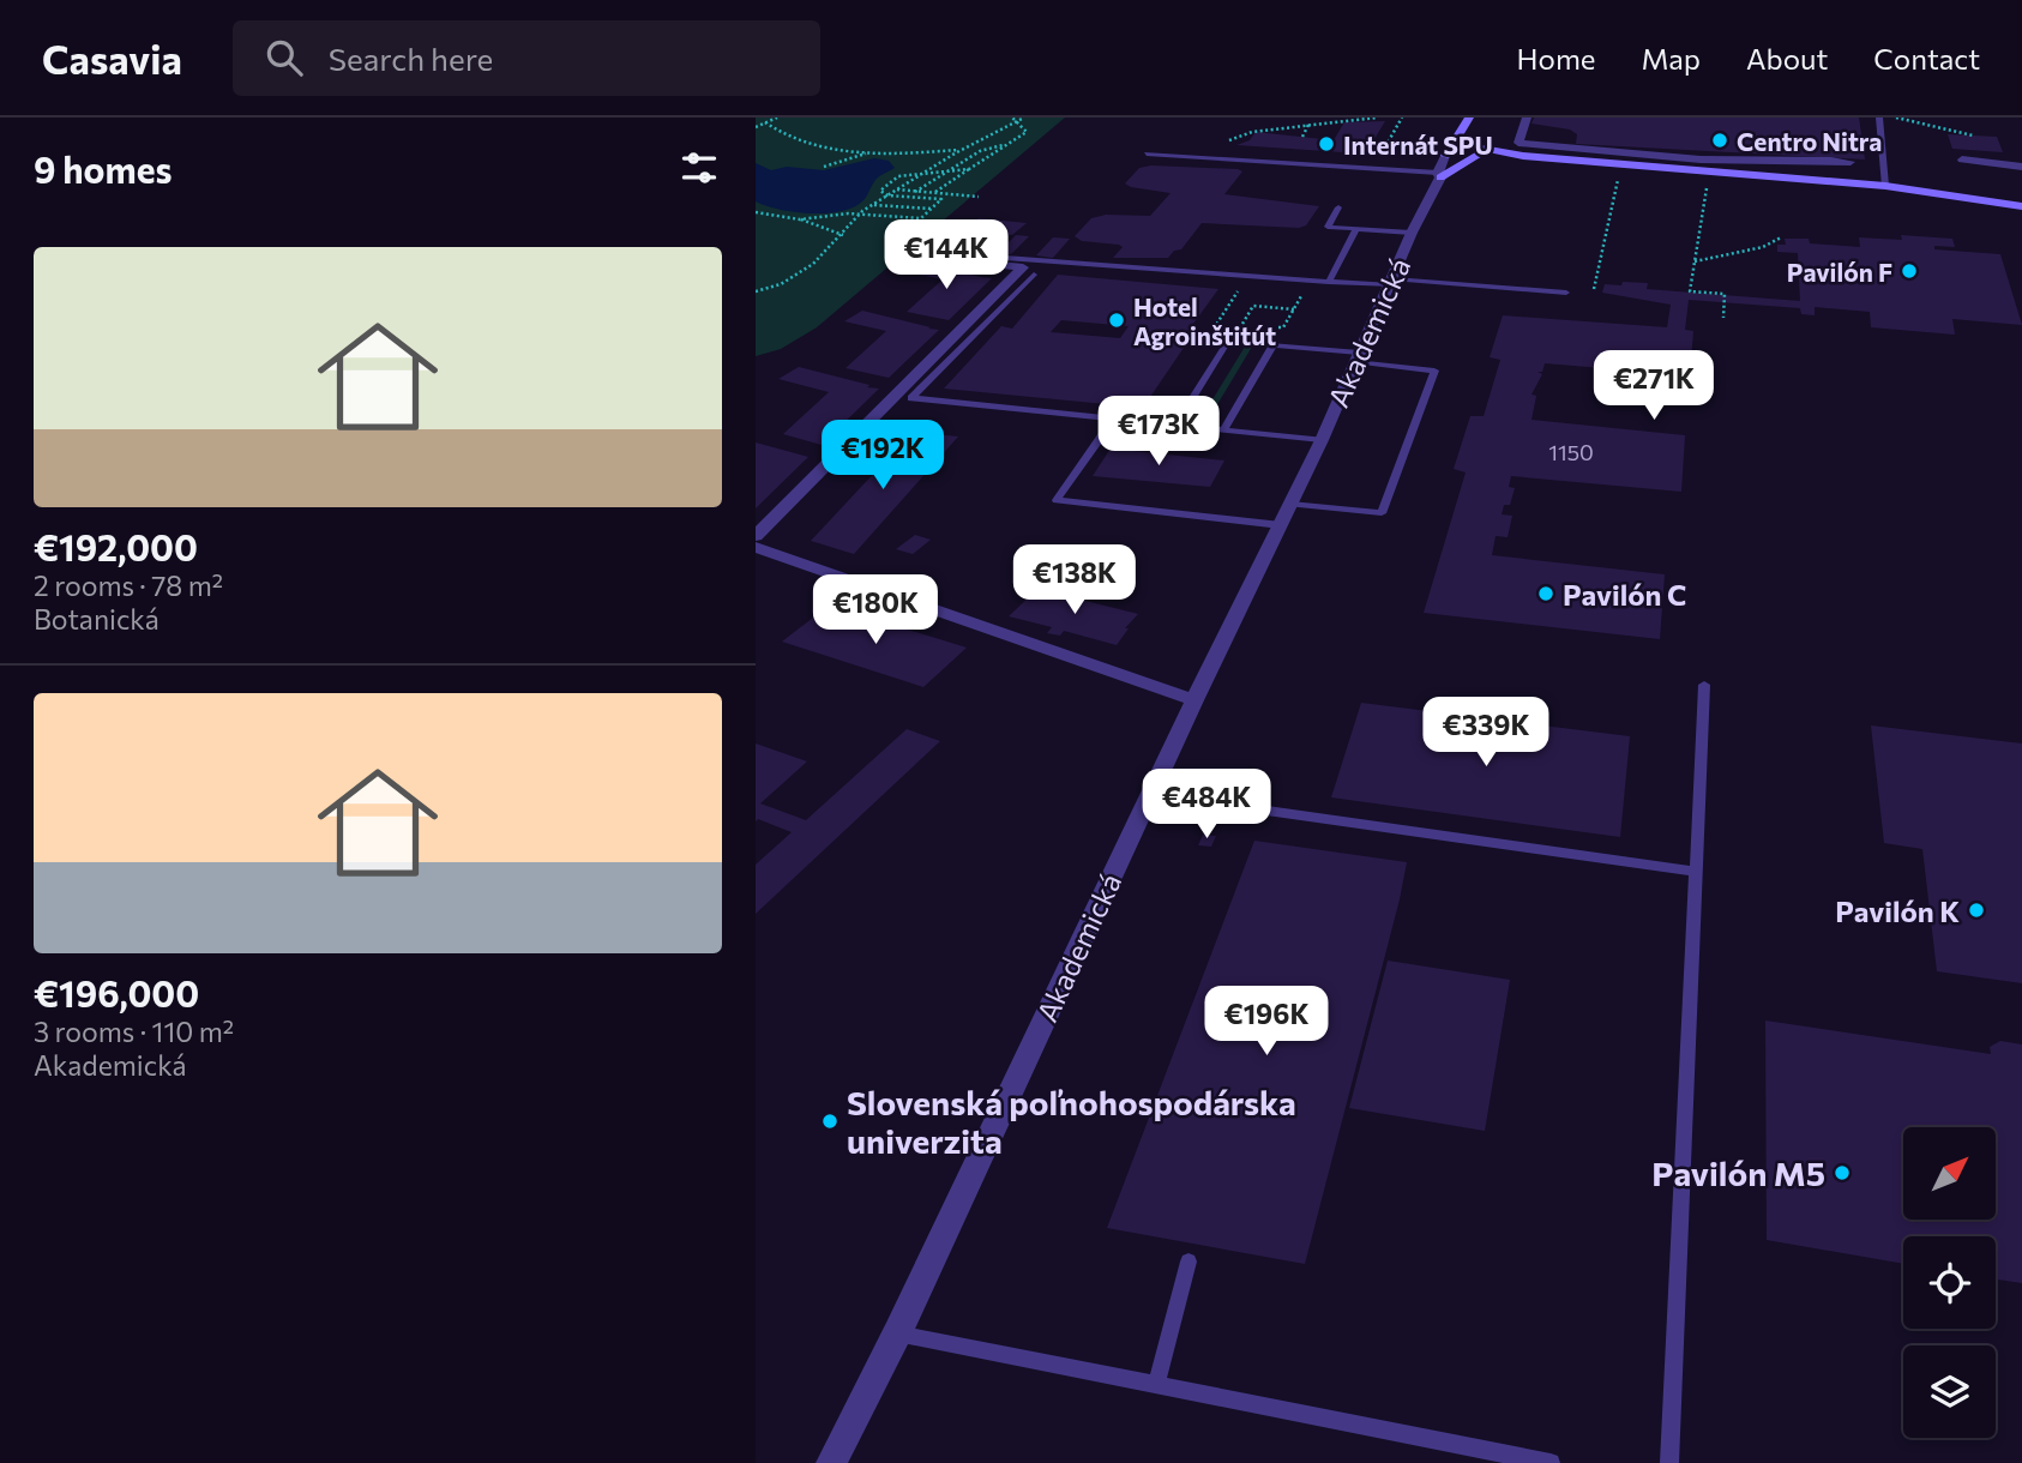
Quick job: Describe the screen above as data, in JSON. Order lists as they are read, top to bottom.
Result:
{
  "streets": {
    "street": ["Akademická"]
  },
  "places": [
    "Centro Nitra",
    "Internát SPU",
    "Pavilón F",
    "Hotel Agroinštitút",
    "Pavilón C",
    "Pavilón K",
    "Slovenská poľnohospodárska univerzita",
    "Pavilón M5"
  ],
  "house_numbers": ["1150"],
  "north": "top right",
  "page": {
    "header": "Casavia",
    "search": "Search here",
    "nav": [
      "Home",
      "Map",
      "About",
      "Contact"
    ],
    "heading": "9 homes",
    "list": [
      {
        "name": "€192,000",
        "note": "2 rooms · 78 m² · Botanická"
      },
      {
        "name": "€196,000",
        "note": "3 rooms · 110 m² · Akademická"
      }
    ],
    "price": [
      "€144K",
      "€271K",
      "€173K",
      "€192K",
      "€138K",
      "€180K",
      "€339K",
      "€484K",
      "€196K"
    ]
  }
}
